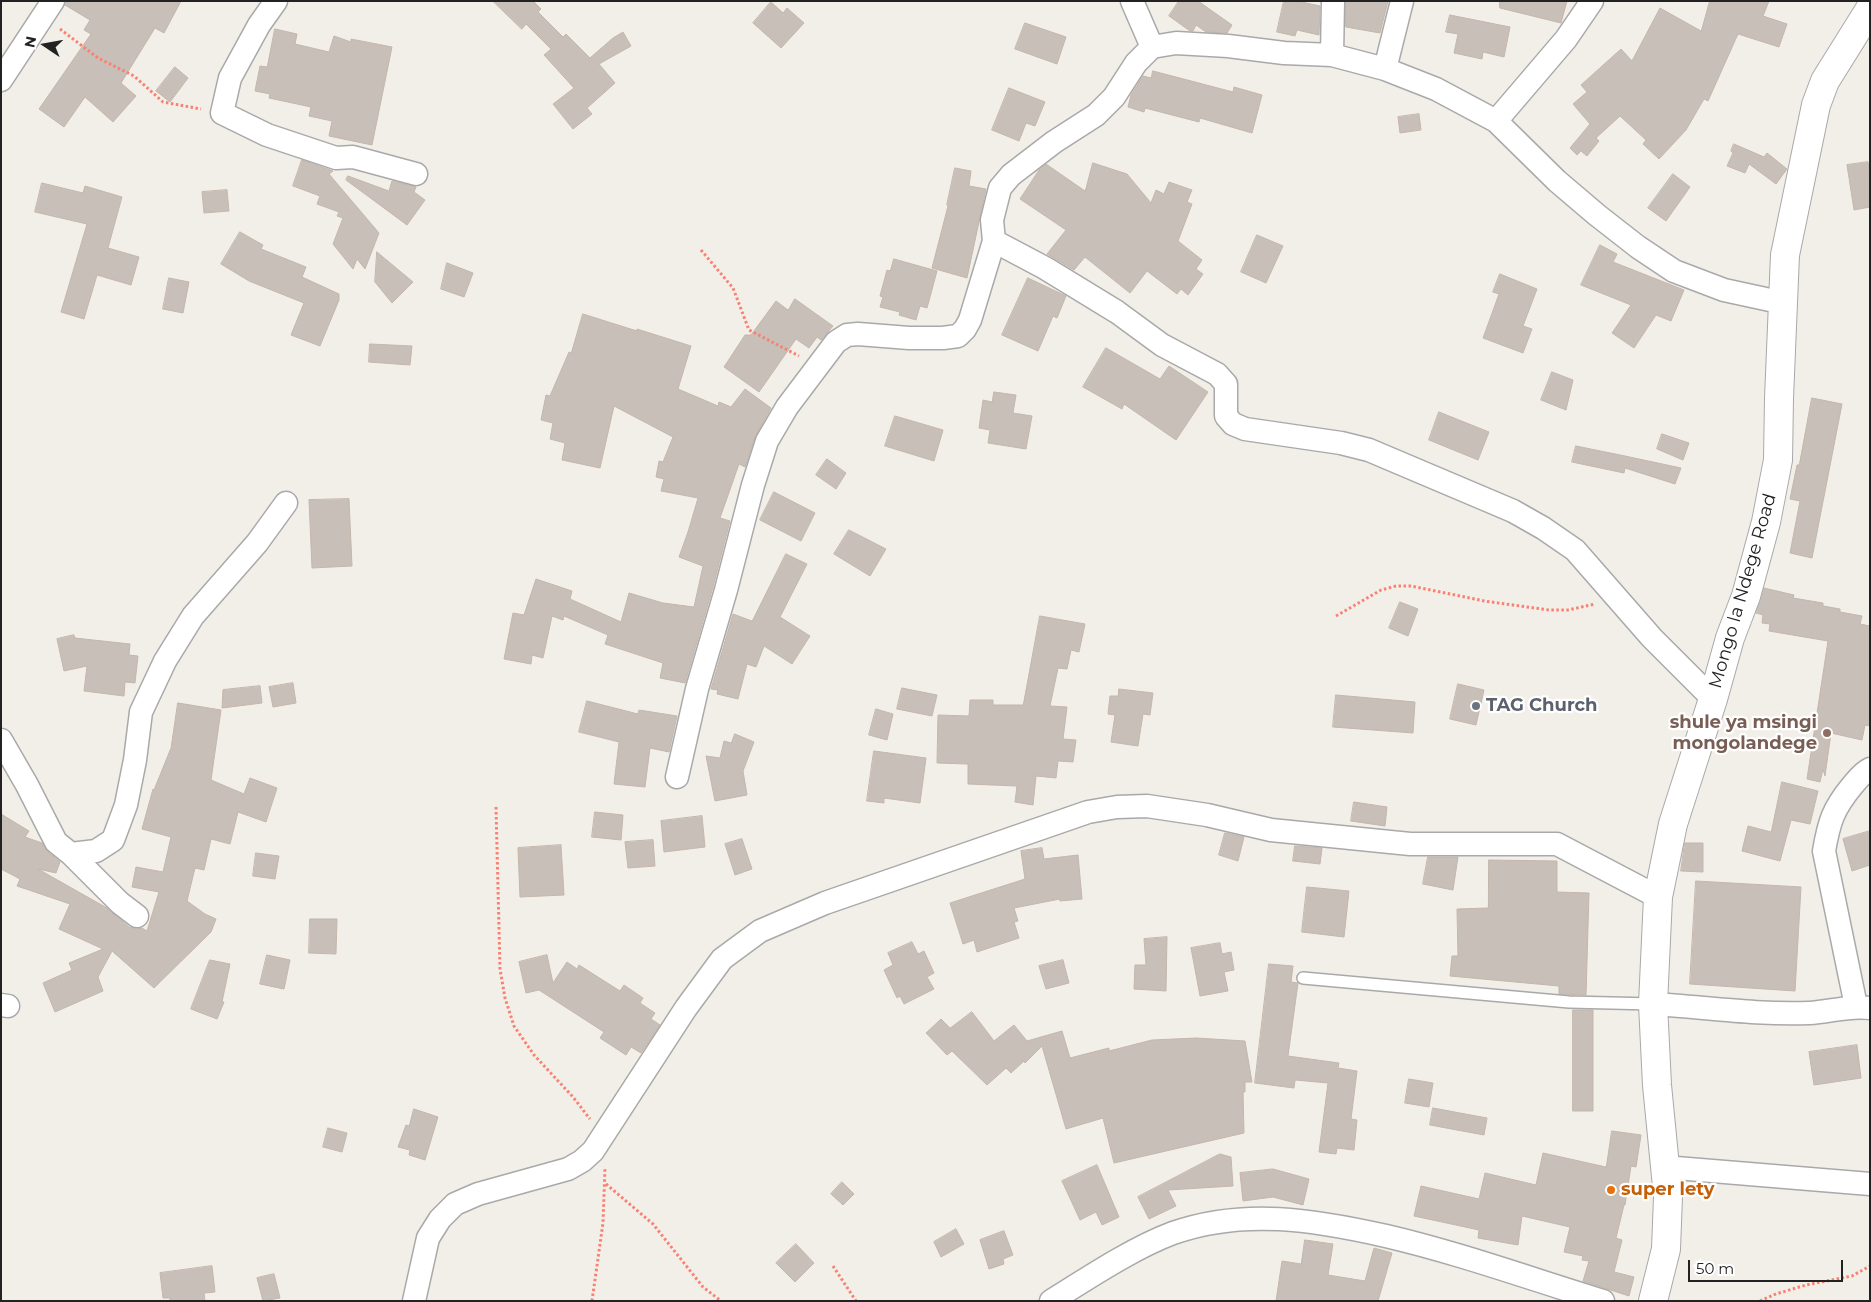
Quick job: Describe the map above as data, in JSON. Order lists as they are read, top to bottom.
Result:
{
  "streets": {
    "street": ["Mongo la Ndege Road"]
  },
  "places": ["TAG Church", "shule ya msingi mongolandege", "super lety"],
  "scale_bar": "50 m",
  "north": "left"
}
